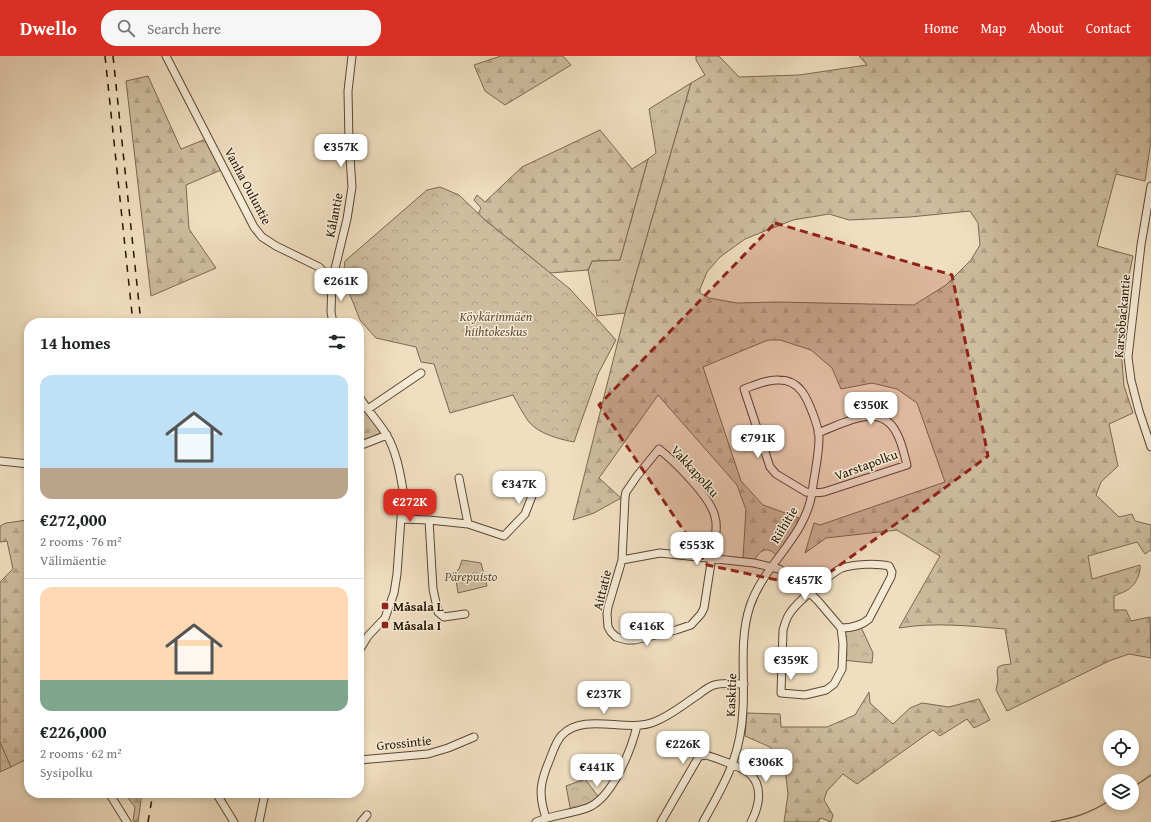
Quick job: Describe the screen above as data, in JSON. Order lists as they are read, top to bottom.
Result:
{
  "streets": {
    "street": [
      "Vanha Ouluntie",
      "Kålantie",
      "Karsobackantie",
      "Varstapolku",
      "Vakkapolku",
      "Riihitie",
      "Aittatie",
      "Kaskitie",
      "Grossintie"
    ]
  },
  "crossings": [
    ["Vanha Ouluntie", "Kålantie"],
    ["Varstapolku", "Riihitie"],
    ["Vakkapolku", "Aittatie"],
    ["Riihitie", "Aittatie"],
    ["Riihitie", "Kaskitie"],
    ["Aittatie", "Kaskitie"]
  ],
  "parks": ["Köykärinmäen hiihtokeskus", "Pärepuisto"],
  "places": {
    "transit": ["Måsala L", "Måsala I"]
  },
  "page": {
    "header": "Dwello",
    "search": "Search here",
    "nav": [
      "Home",
      "Map",
      "About",
      "Contact"
    ],
    "price": [
      "€357K",
      "€261K",
      "€350K",
      "€791K",
      "€347K",
      "€272K",
      "€553K",
      "€457K",
      "€416K",
      "€359K",
      "€237K",
      "€226K",
      "€306K",
      "€441K"
    ],
    "heading": "14 homes",
    "list": [
      {
        "name": "€272,000",
        "note": "2 rooms · 76 m² · Välimäentie"
      },
      {
        "name": "€226,000",
        "note": "2 rooms · 62 m² · Sysipolku"
      }
    ]
  }
}
